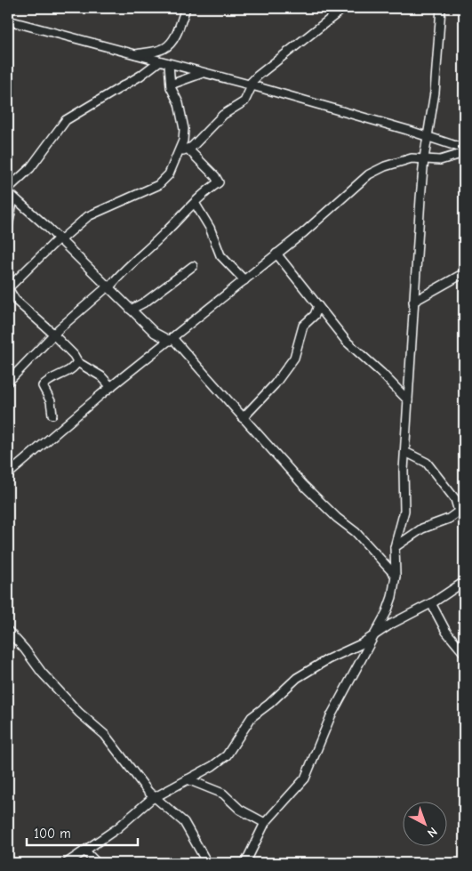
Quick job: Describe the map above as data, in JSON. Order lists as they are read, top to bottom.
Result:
{
  "scale_bar": "100 m",
  "north": "bottom right"
}
